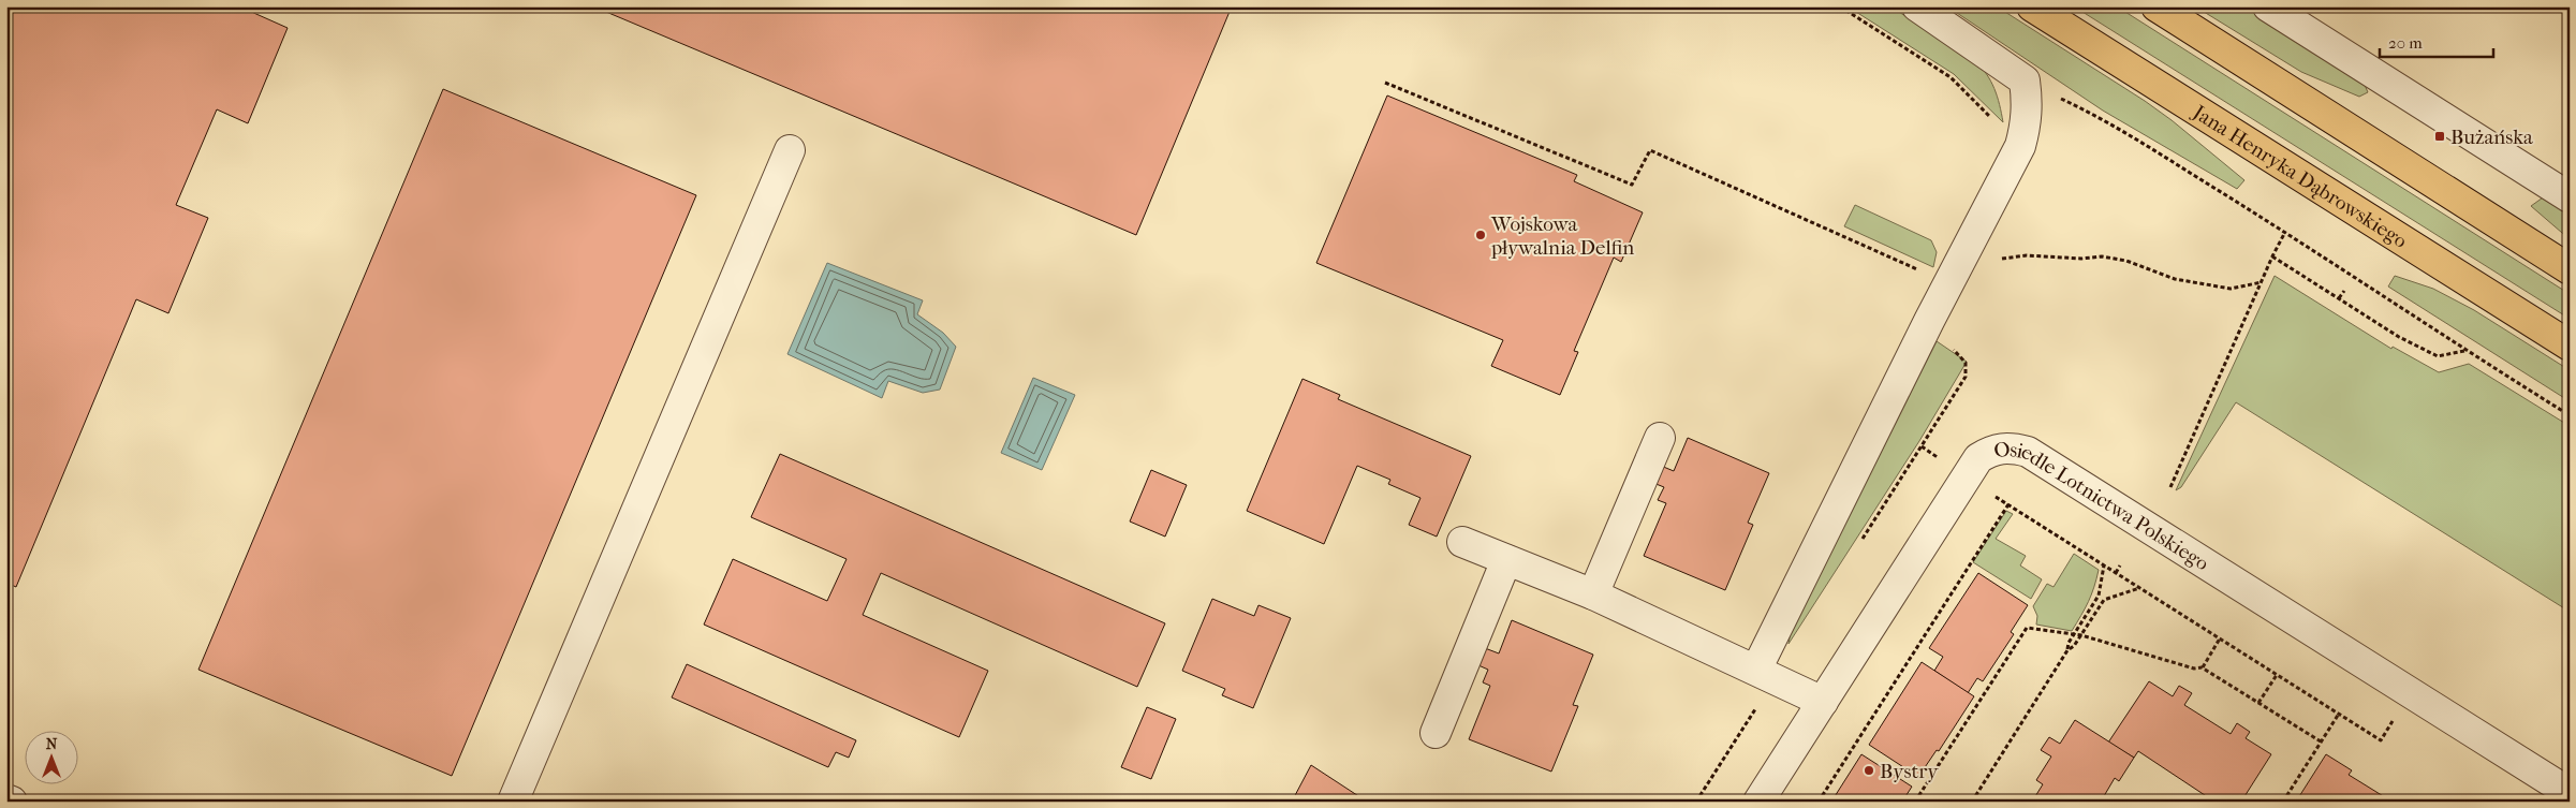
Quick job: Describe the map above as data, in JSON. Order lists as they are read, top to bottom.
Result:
{
  "streets": {
    "main road": ["Jana Henryka Dąbrowskiego"],
    "street": ["Osiedle Lotnictwa Polskiego"]
  },
  "places": {
    "transit": ["Bużańska"],
    "other": ["Wojskowa pływalnia Delfin", "Bystry"]
  },
  "scale_bar": "20 m",
  "north": "top"
}
